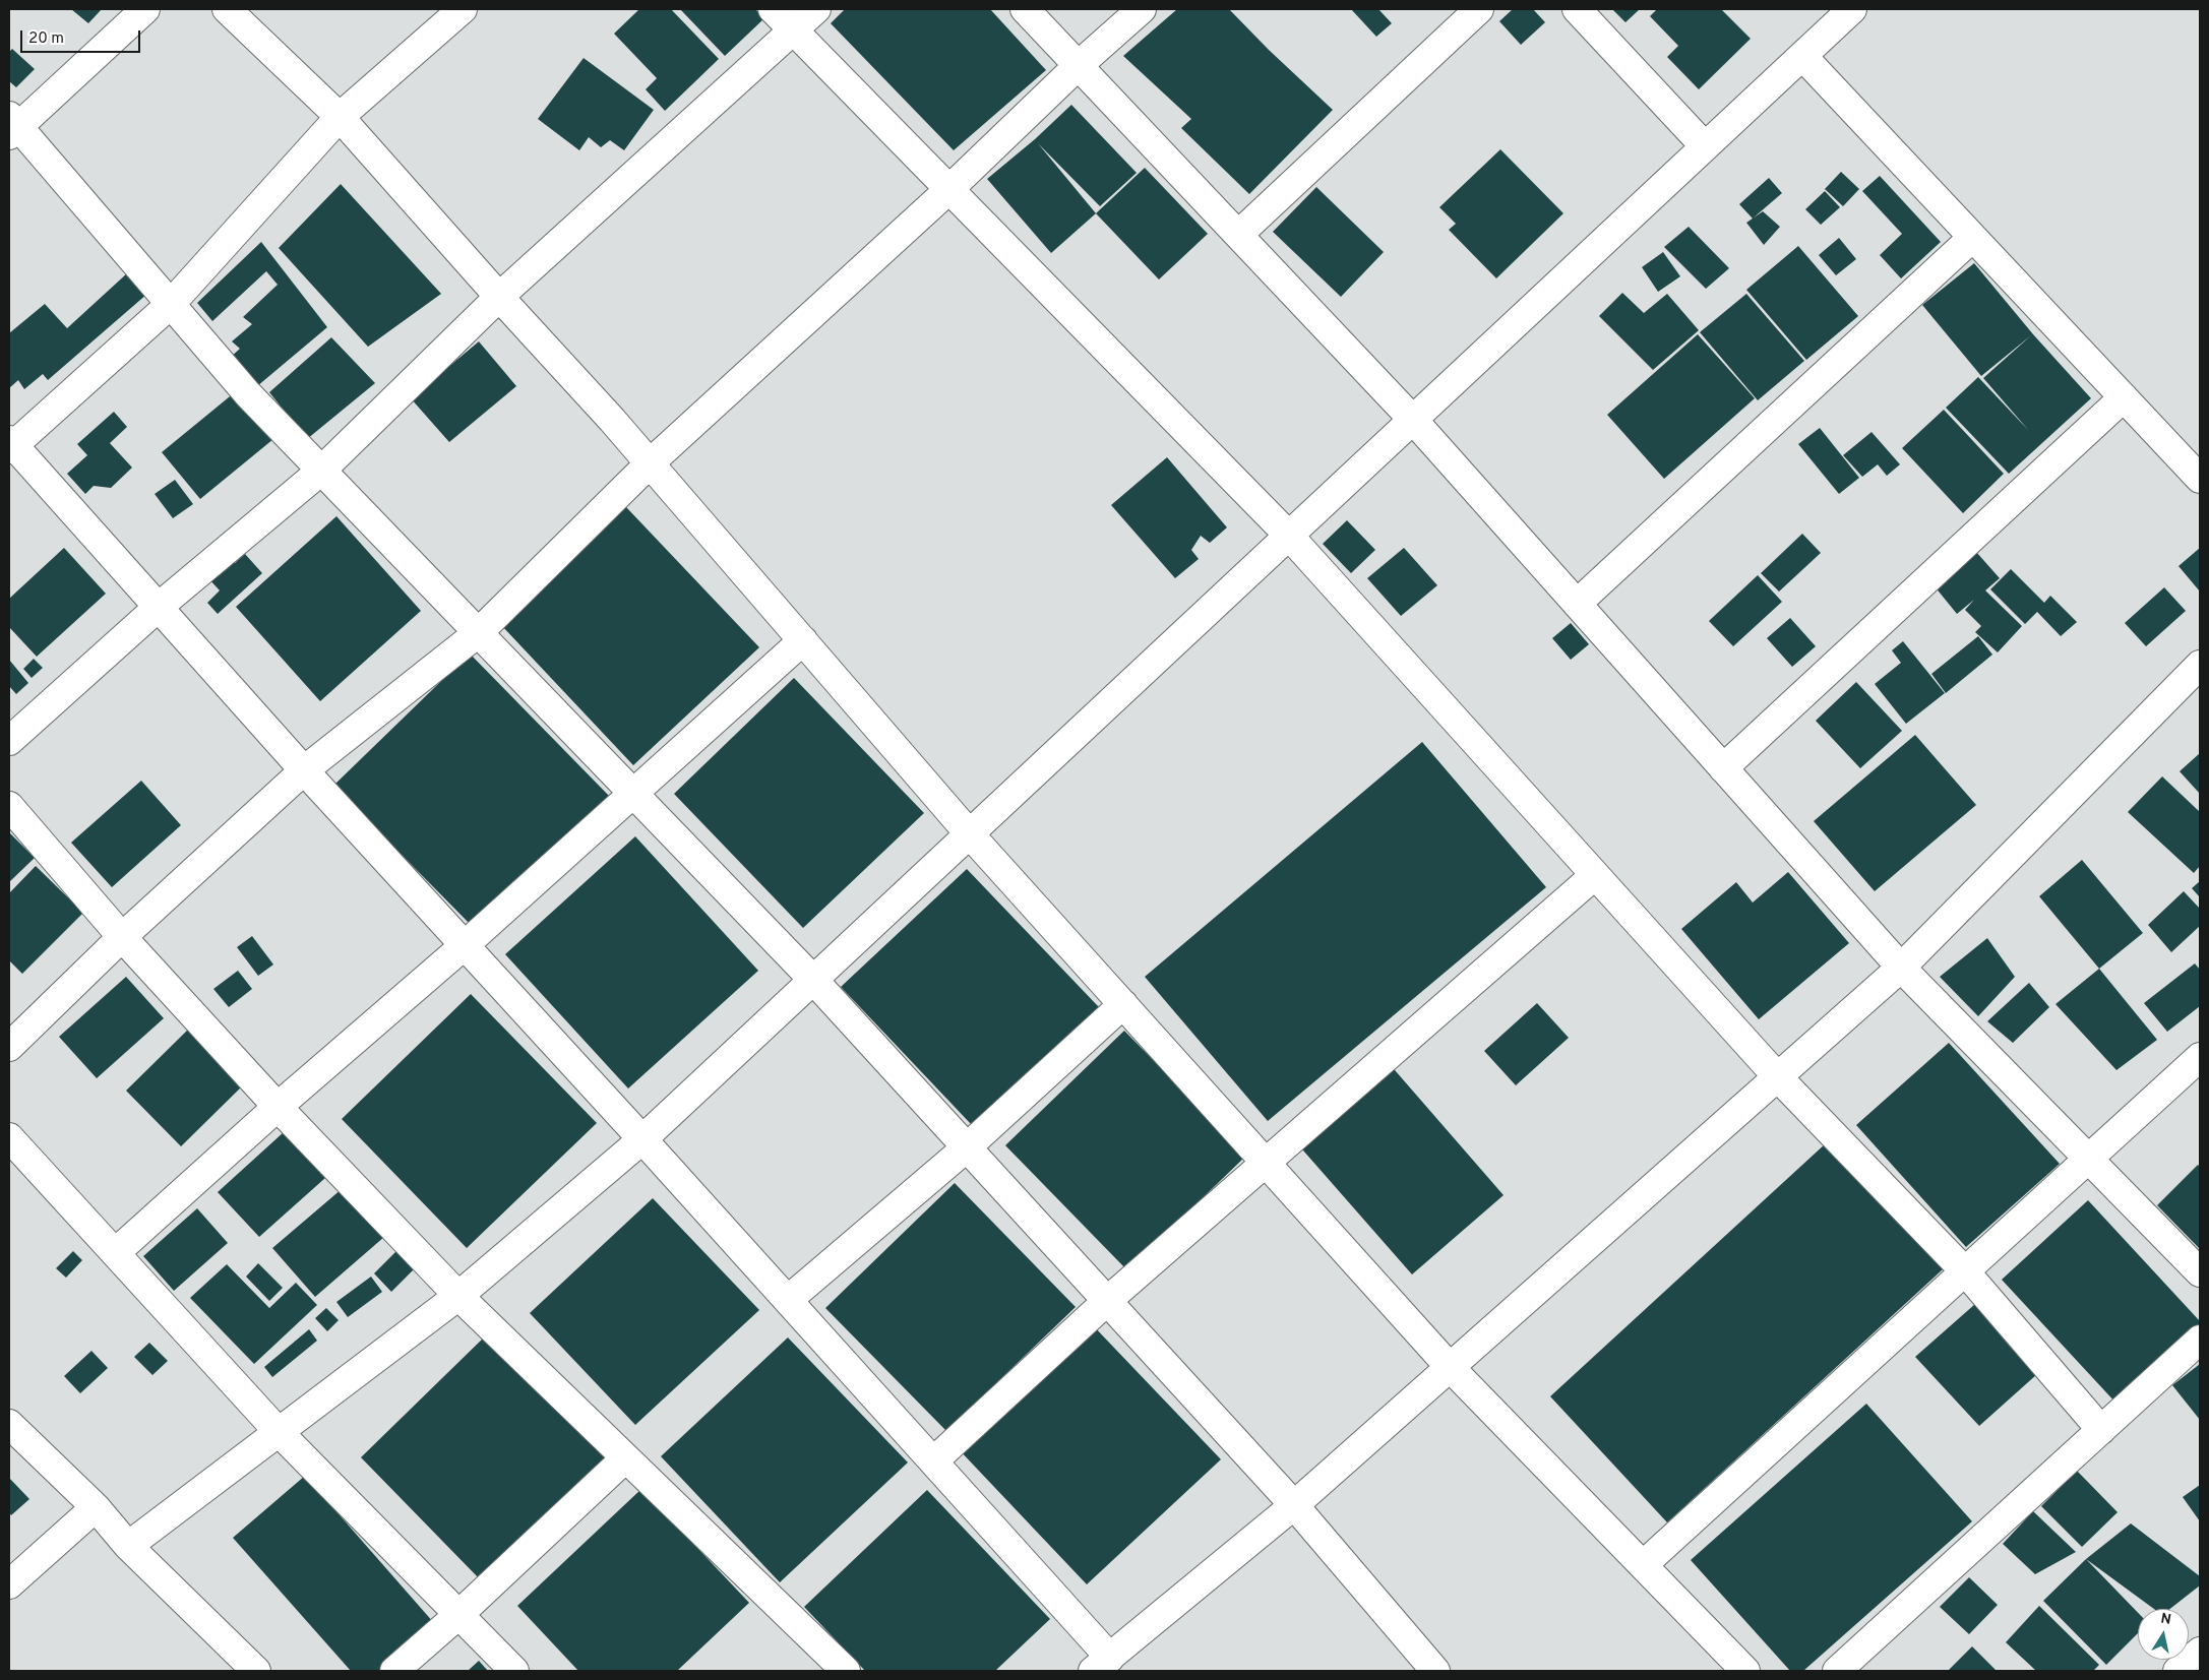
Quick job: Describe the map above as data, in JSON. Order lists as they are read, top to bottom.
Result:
{
  "scale_bar": "20 m",
  "north": "top"
}
